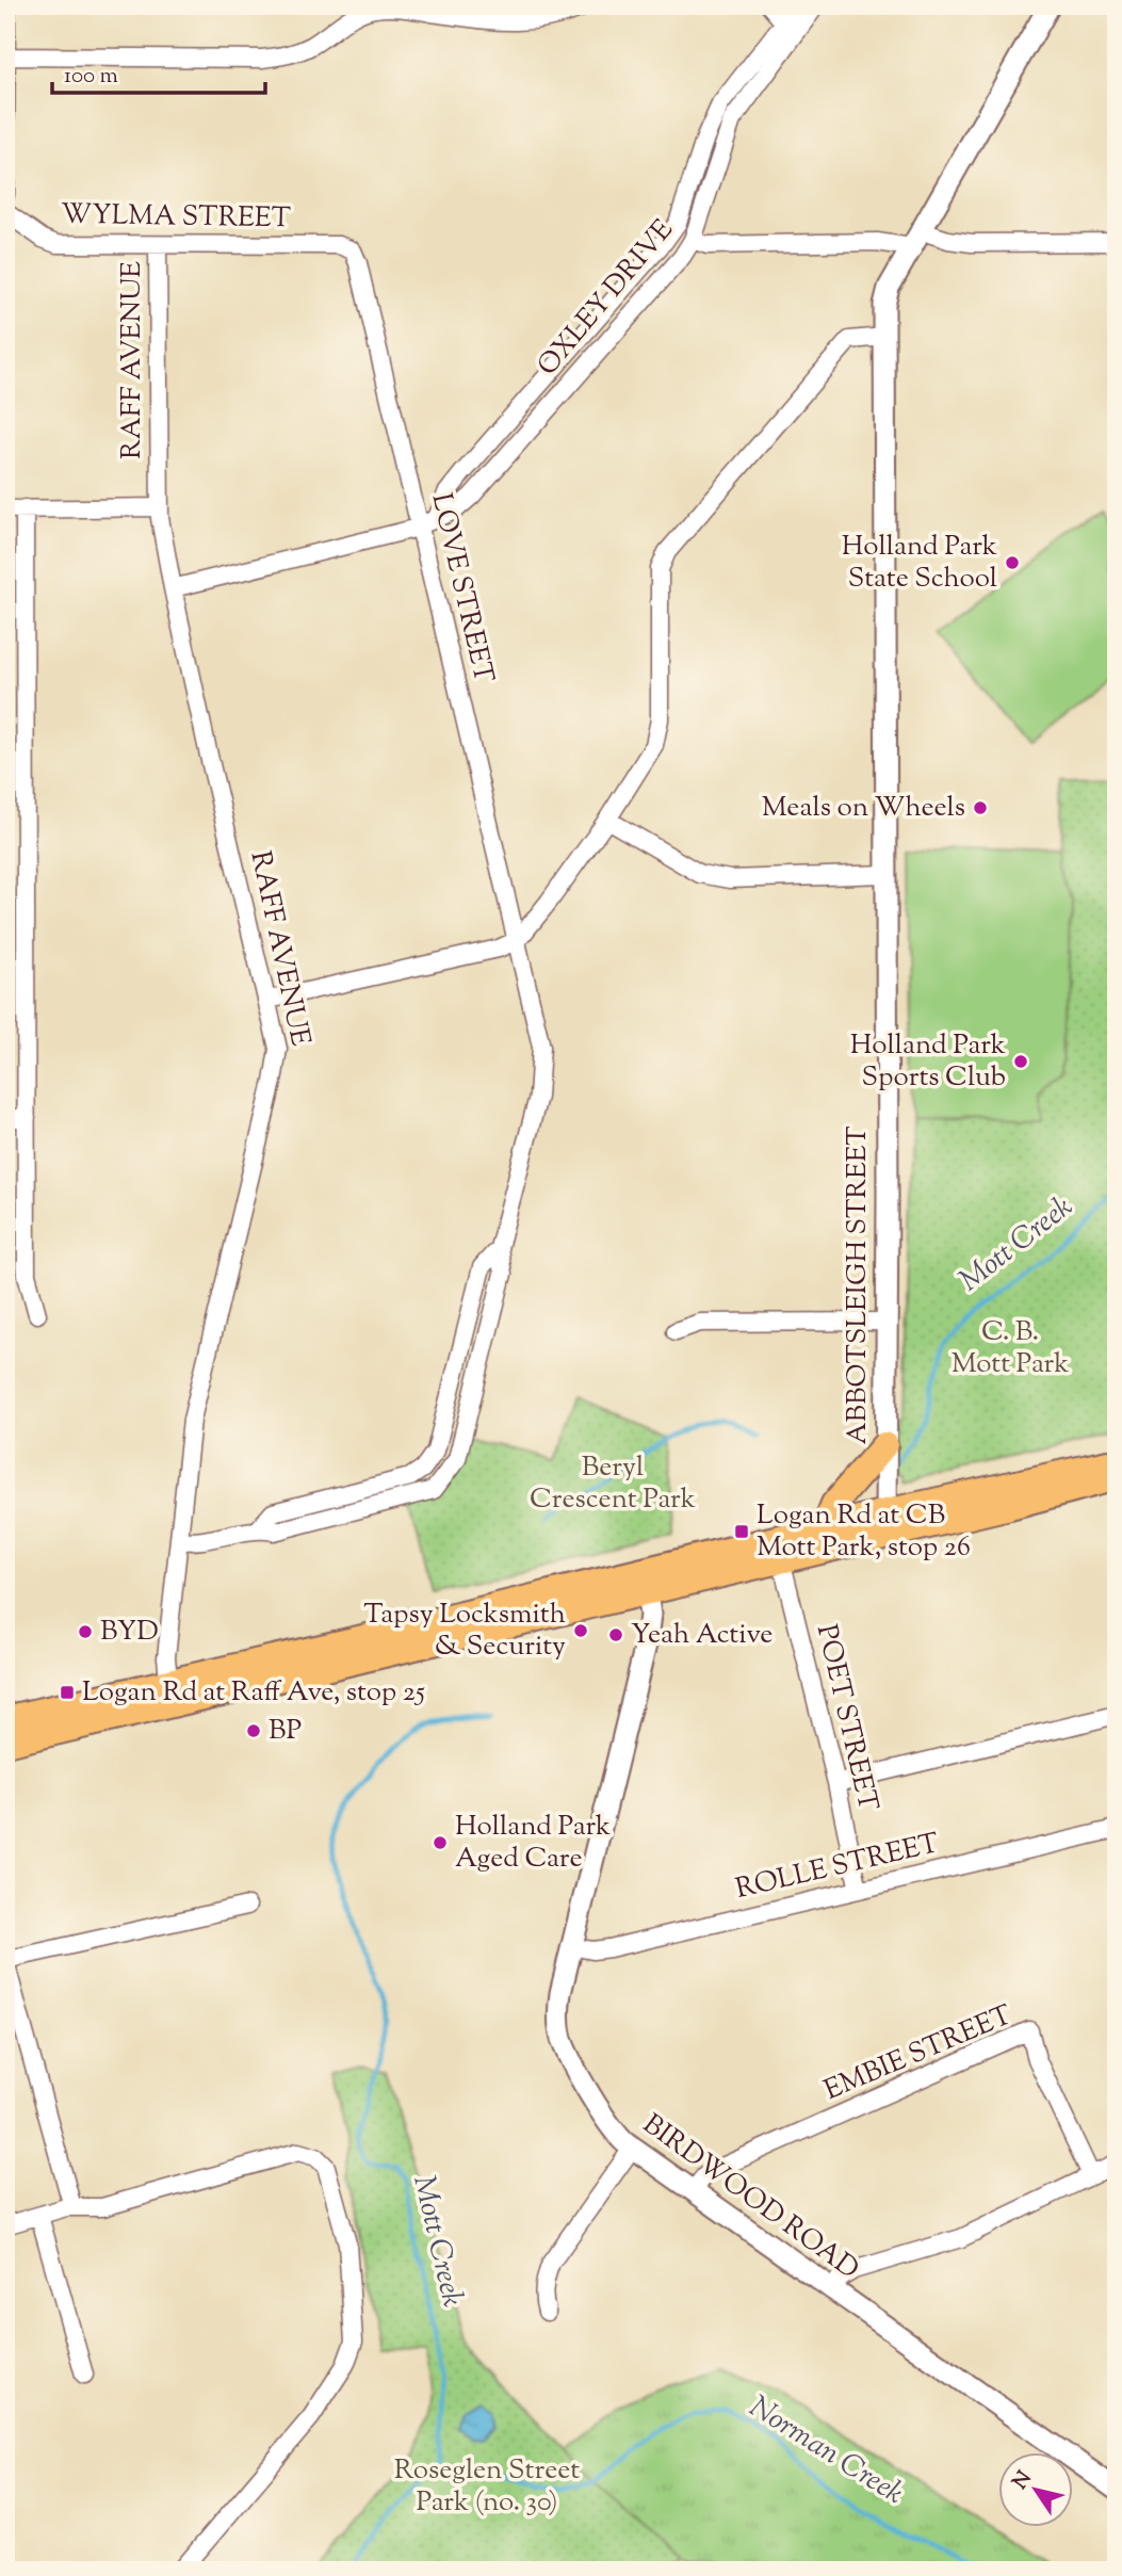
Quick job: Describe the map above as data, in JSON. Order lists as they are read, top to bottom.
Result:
{
  "streets": {
    "street": [
      "WYLMA STREET",
      "OXLEY DRIVE",
      "RAFF AVENUE",
      "LOVE STREET",
      "ABBOTSLEIGH STREET",
      "POET STREET",
      "ROLLE STREET",
      "EMBIE STREET",
      "BIRDWOOD ROAD"
    ]
  },
  "crossings": [
    ["WYLMA STREET", "RAFF AVENUE"],
    ["WYLMA STREET", "LOVE STREET"],
    ["OXLEY DRIVE", "RAFF AVENUE"],
    ["OXLEY DRIVE", "LOVE STREET"],
    ["RAFF AVENUE", "LOVE STREET"],
    ["POET STREET", "ROLLE STREET"],
    ["ROLLE STREET", "BIRDWOOD ROAD"],
    ["EMBIE STREET", "BIRDWOOD ROAD"]
  ],
  "water": ["Mott Creek", "Norman Creek"],
  "parks": ["C. B. Mott Park", "Beryl Crescent Park", "Roseglen Street Park (no. 30)"],
  "places": {
    "other": [
      "Holland Park State School",
      "Meals on Wheels",
      "Holland Park Sports Club",
      "Tapsy Locksmith & Security",
      "BYD",
      "Yeah Active",
      "BP",
      "Holland Park Aged Care"
    ],
    "transit": ["Logan Rd at CB Mott Park, stop 26", "Logan Rd at Raff Ave, stop 25"]
  },
  "scale_bar": "100 m",
  "north": "top left"
}
